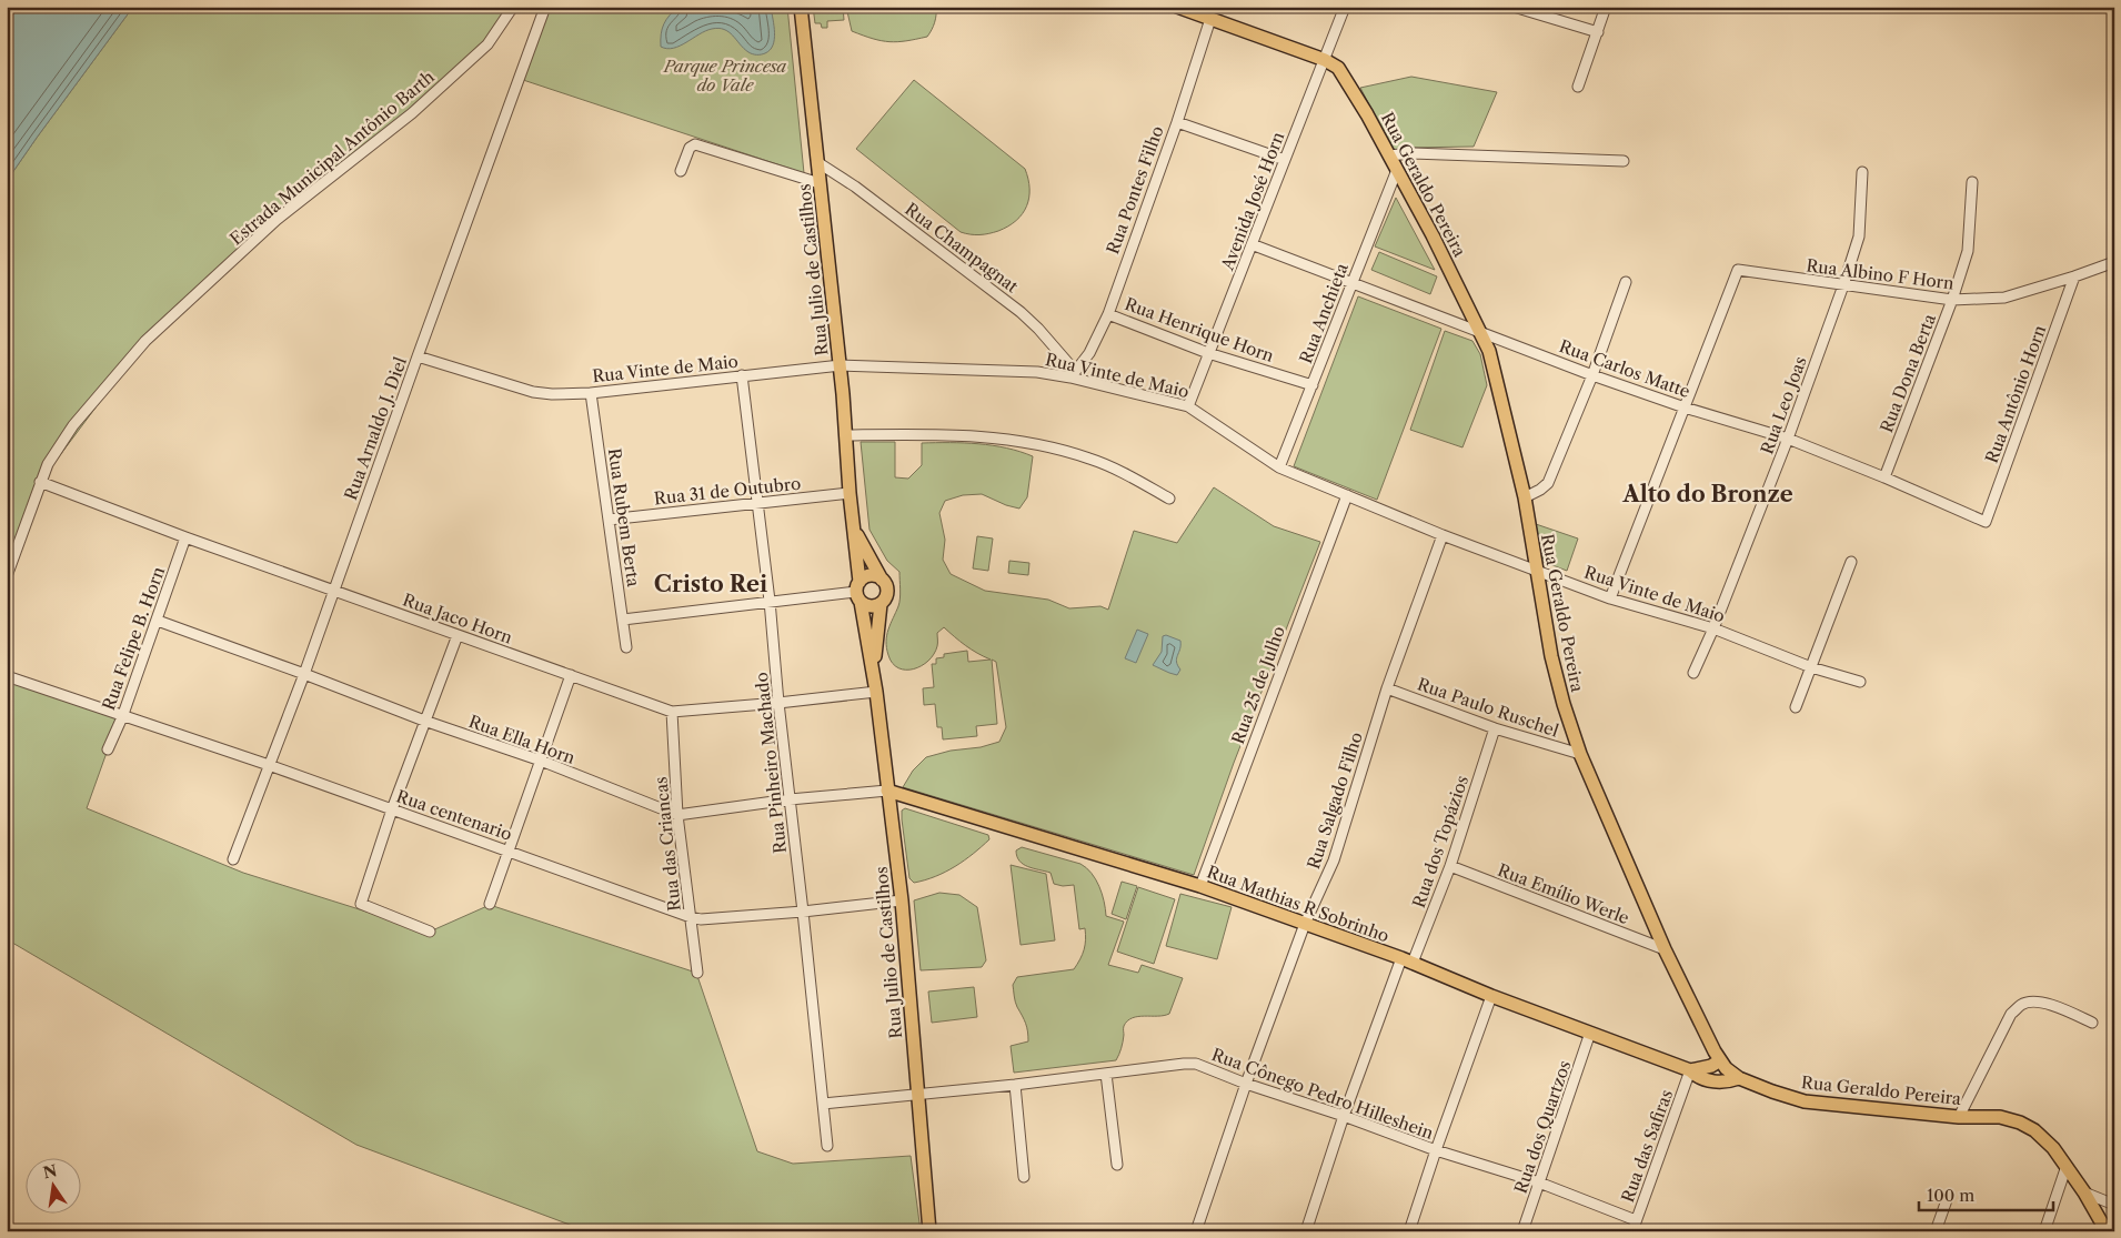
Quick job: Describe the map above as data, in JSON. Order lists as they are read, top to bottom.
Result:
{
  "streets": {
    "main road": ["Rua Geraldo Pereira", "Rua Julio de Castilhos", "Rua Mathias R Sobrinho"],
    "street": [
      "Estrada Municipal Antônio Barth",
      "Rua Pontes Filho",
      "Avenida José Horn",
      "Rua Champagnat",
      "Rua Albino F Horn",
      "Rua Anchieta",
      "Rua Henrique Horn",
      "Rua Vinte de Maio",
      "Rua Carlos Matte",
      "Rua Dona Berta",
      "Rua Antônio Horn",
      "Rua Leo Joas",
      "Rua Arnaldo J. Diel",
      "Rua 31 de Outubro",
      "Rua Rubem Berta",
      "Rua Jaco Horn",
      "Rua Felipe B. Horn",
      "Rua 25 de Julho",
      "Rua Paulo Ruschel",
      "Rua Ella Horn",
      "Rua Pinheiro Machado",
      "Rua Salgado Filho",
      "Rua centenario",
      "Rua dos Topázios",
      "Rua das Criancas",
      "Rua Emílio Werle",
      "Rua Cônego Pedro Hilleshein",
      "Rua dos Quartzos",
      "Rua das Safiras"
    ]
  },
  "crossings": [
    ["Estrada Municipal Antônio Barth", "Rua Jaco Horn"],
    ["Rua Geraldo Pereira", "Rua Pontes Filho"],
    ["Rua Geraldo Pereira", "Avenida José Horn"],
    ["Rua Geraldo Pereira", "Rua Anchieta"],
    ["Rua Geraldo Pereira", "Rua Vinte de Maio"],
    ["Rua Geraldo Pereira", "Rua Carlos Matte"],
    ["Rua Geraldo Pereira", "Rua Paulo Ruschel"],
    ["Rua Geraldo Pereira", "Rua Emílio Werle"],
    ["Rua Geraldo Pereira", "Rua Mathias R Sobrinho"],
    ["Rua Pontes Filho", "Rua Champagnat"],
    ["Rua Pontes Filho", "Rua Henrique Horn"],
    ["Rua Pontes Filho", "Rua Vinte de Maio"],
    ["Avenida José Horn", "Rua Henrique Horn"],
    ["Avenida José Horn", "Rua Vinte de Maio"],
    ["Avenida José Horn", "Rua Carlos Matte"],
    ["Rua Champagnat", "Rua Julio de Castilhos"],
    ["Rua Champagnat", "Rua Vinte de Maio"],
    ["Rua Julio de Castilhos", "Rua Vinte de Maio"],
    ["Rua Julio de Castilhos", "Rua 31 de Outubro"],
    ["Rua Julio de Castilhos", "Rua Jaco Horn"],
    ["Rua Julio de Castilhos", "Rua Ella Horn"],
    ["Rua Julio de Castilhos", "Rua centenario"],
    ["Rua Julio de Castilhos", "Rua Mathias R Sobrinho"],
    ["Rua Julio de Castilhos", "Rua Cônego Pedro Hilleshein"],
    ["Rua Albino F Horn", "Rua Carlos Matte"],
    ["Rua Albino F Horn", "Rua Dona Berta"],
    ["Rua Albino F Horn", "Rua Antônio Horn"],
    ["Rua Albino F Horn", "Rua Leo Joas"],
    ["Rua Anchieta", "Rua Henrique Horn"],
    ["Rua Anchieta", "Rua Vinte de Maio"],
    ["Rua Anchieta", "Rua Carlos Matte"],
    ["Rua Vinte de Maio", "Rua Leo Joas"],
    ["Rua Vinte de Maio", "Rua Arnaldo J. Diel"],
    ["Rua Vinte de Maio", "Rua Rubem Berta"],
    ["Rua Vinte de Maio", "Rua 25 de Julho"],
    ["Rua Vinte de Maio", "Rua Pinheiro Machado"],
    ["Rua Vinte de Maio", "Rua Salgado Filho"],
    ["Rua Carlos Matte", "Rua Dona Berta"],
    ["Rua Carlos Matte", "Rua Antônio Horn"],
    ["Rua Carlos Matte", "Rua Leo Joas"],
    ["Rua Arnaldo J. Diel", "Rua Jaco Horn"],
    ["Rua Arnaldo J. Diel", "Rua Ella Horn"],
    ["Rua Arnaldo J. Diel", "Rua centenario"],
    ["Rua 31 de Outubro", "Rua Rubem Berta"],
    ["Rua 31 de Outubro", "Rua Pinheiro Machado"],
    ["Rua Jaco Horn", "Rua Felipe B. Horn"],
    ["Rua Jaco Horn", "Rua Pinheiro Machado"],
    ["Rua Jaco Horn", "Rua das Criancas"],
    ["Rua Felipe B. Horn", "Rua Ella Horn"],
    ["Rua Felipe B. Horn", "Rua centenario"],
    ["Rua 25 de Julho", "Rua Mathias R Sobrinho"],
    ["Rua Paulo Ruschel", "Rua Salgado Filho"],
    ["Rua Paulo Ruschel", "Rua dos Topázios"],
    ["Rua Ella Horn", "Rua Pinheiro Machado"],
    ["Rua Ella Horn", "Rua das Criancas"],
    ["Rua Ella Horn", "Rua Mathias R Sobrinho"],
    ["Rua Pinheiro Machado", "Rua centenario"],
    ["Rua Pinheiro Machado", "Rua Cônego Pedro Hilleshein"],
    ["Rua Salgado Filho", "Rua Mathias R Sobrinho"],
    ["Rua Salgado Filho", "Rua Cônego Pedro Hilleshein"],
    ["Rua centenario", "Rua das Criancas"],
    ["Rua dos Topázios", "Rua Emílio Werle"],
    ["Rua dos Topázios", "Rua Mathias R Sobrinho"],
    ["Rua dos Topázios", "Rua Cônego Pedro Hilleshein"],
    ["Rua Mathias R Sobrinho", "Rua dos Quartzos"],
    ["Rua Mathias R Sobrinho", "Rua das Safiras"],
    ["Rua Cônego Pedro Hilleshein", "Rua dos Quartzos"],
    ["Rua Cônego Pedro Hilleshein", "Rua das Safiras"]
  ],
  "districts": ["Alto do Bronze", "Cristo Rei"],
  "parks": ["Parque Princesa do Vale"],
  "scale_bar": "100 m",
  "north": "top"
}
